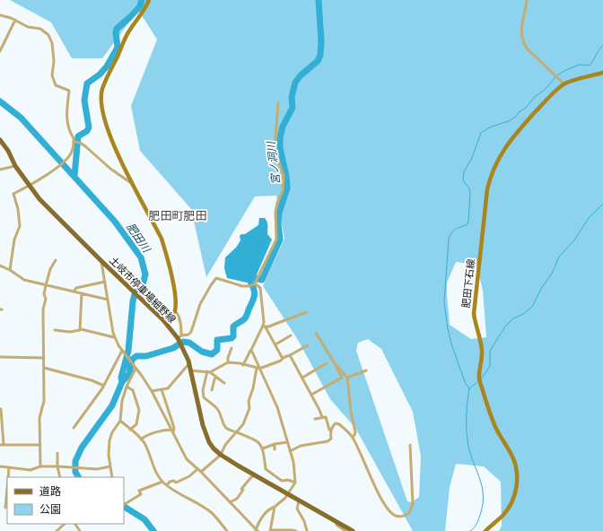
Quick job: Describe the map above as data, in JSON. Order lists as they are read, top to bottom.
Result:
{
  "streets": {
    "main road": ["肥田下石線", "土岐市停車場細野線"]
  },
  "districts": ["肥田町肥田"],
  "water": ["宮ノ洞川", "肥田川"],
  "legend": ["道路", "公園"]
}
